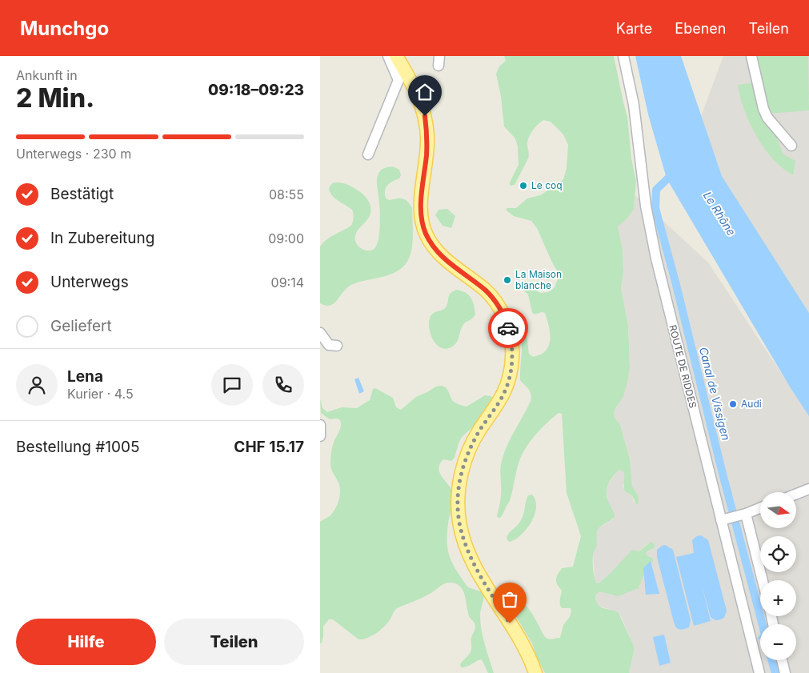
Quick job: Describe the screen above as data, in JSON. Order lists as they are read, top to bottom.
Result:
{
  "streets": {
    "street": ["ROUTE DE RIDDES"]
  },
  "water": ["Le Rhône", "Canal de Vissigen"],
  "places": ["Le coq", "La Maison blanche", "Audi"],
  "north": "right",
  "page": {
    "header": "Munchgo",
    "nav": ["Karte", "Ebenen", "Teilen"],
    "heading": ["2 Min.", "Ankunft in", "09:18–09:23"],
    "panel": [
      "Lena",
      "Kurier · 4.5",
      "Bestellung #1005",
      "CHF 15.17"
    ],
    "bar": "Unterwegs · 230 m",
    "list": [
      ["Bestätigt", "08:55"],
      ["In Zubereitung", "09:00"],
      ["Unterwegs", "09:14"],
      "Geliefert"
    ],
    "map_buttons": ["+", "−"],
    "buttons": ["Hilfe", "Teilen"]
  }
}
